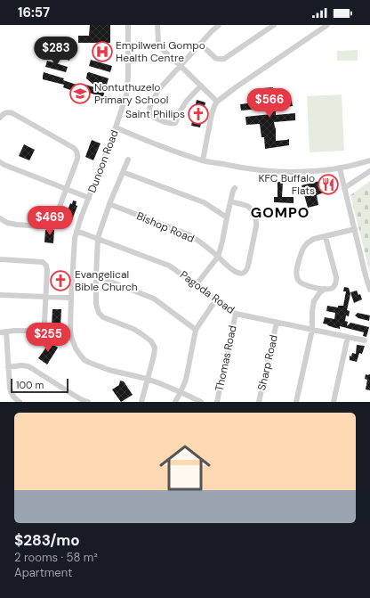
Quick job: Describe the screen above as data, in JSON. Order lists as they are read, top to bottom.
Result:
{
  "streets": {
    "street": [
      "Dunoon Road",
      "Bishop Road",
      "Pagoda Road",
      "Thomas Road",
      "Sharp Road"
    ]
  },
  "crossings": [
    ["Dunoon Road", "Pagoda Road"],
    ["Pagoda Road", "Thomas Road"],
    ["Pagoda Road", "Sharp Road"]
  ],
  "districts": ["GOMPO"],
  "places": {
    "hospital": ["Empilweni Gompo Health Centre"],
    "school or university": ["Nontuthuzelo Primary School"],
    "church": ["Saint Philips", "Evangelical Bible Church"],
    "restaurant": ["KFC Buffalo Flats"]
  },
  "scale_bar": "100 m",
  "page": {
    "status": "16:57",
    "price": [
      "$283",
      "$566",
      "$469",
      "$255"
    ],
    "scale": "100 m",
    "list": [
      {
        "name": "$283/mo",
        "note": "2 rooms · 58 m² · Apartment"
      }
    ]
  }
}
